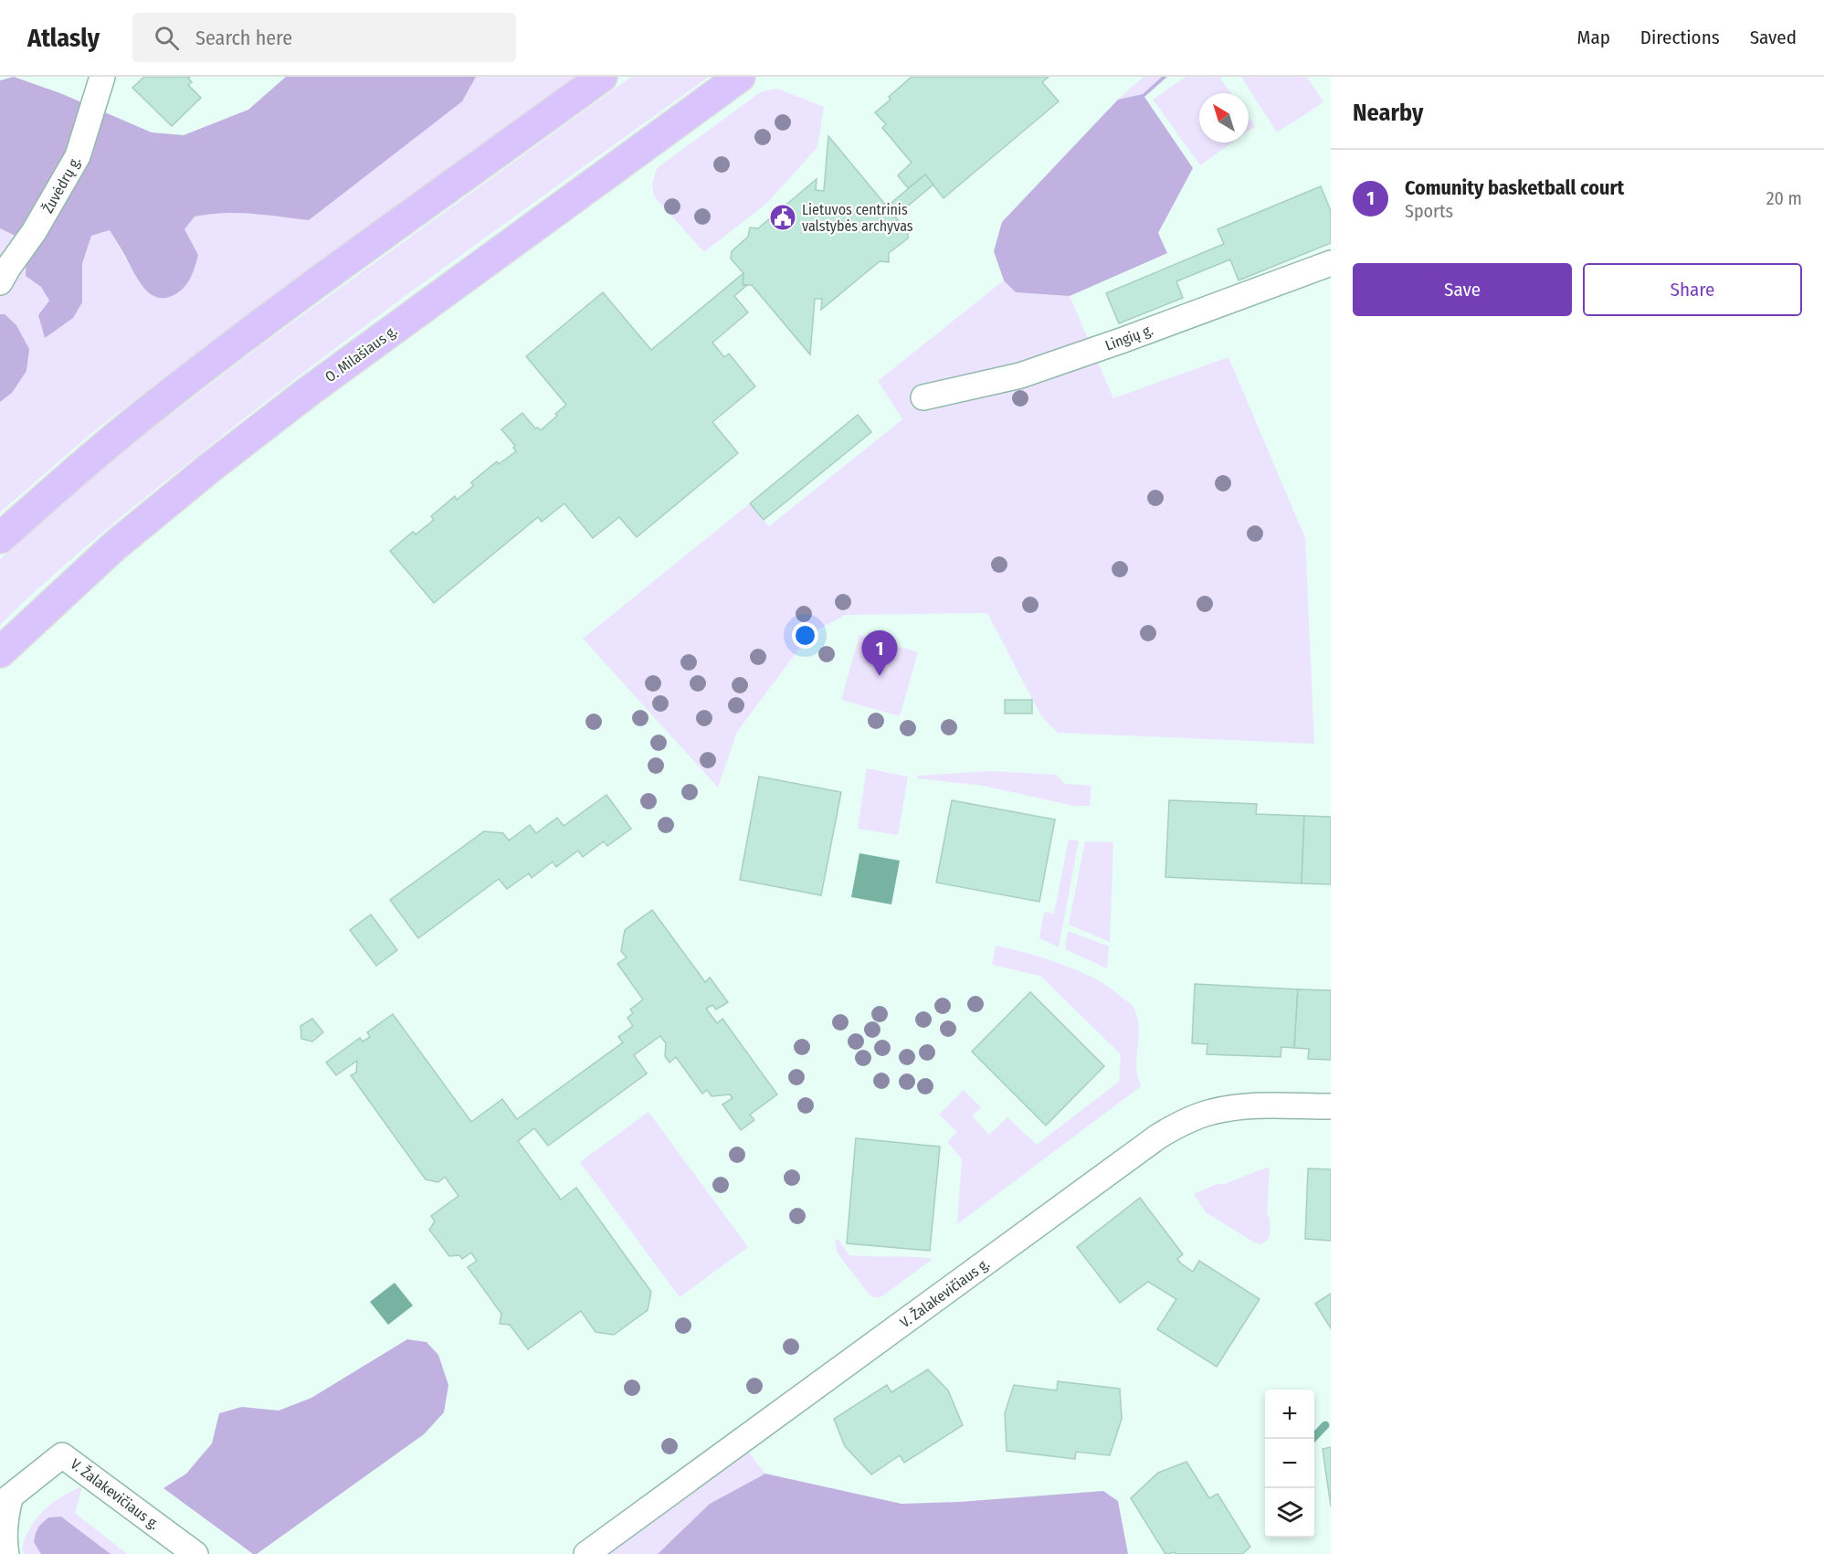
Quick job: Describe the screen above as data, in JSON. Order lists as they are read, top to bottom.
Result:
{
  "streets": {
    "main road": ["O. Milašiaus g."],
    "street": ["Žuvėdrų g.", "Lingių g.", "V. Žalakevičiaus g."]
  },
  "places": {
    "public building": ["Lietuvos centrinis valstybės archyvas"]
  },
  "north": "top left",
  "page": {
    "header": "Atlasly",
    "search": "Search here",
    "nav": ["Map", "Directions", "Saved"],
    "heading": "Nearby",
    "list": [
      {
        "mark": "1",
        "name": "Comunity basketball court",
        "note": "Sports",
        "value": "20 m"
      }
    ],
    "buttons": ["Save", "Share"],
    "pins": "1",
    "map_buttons": ["+", "−"]
  }
}
